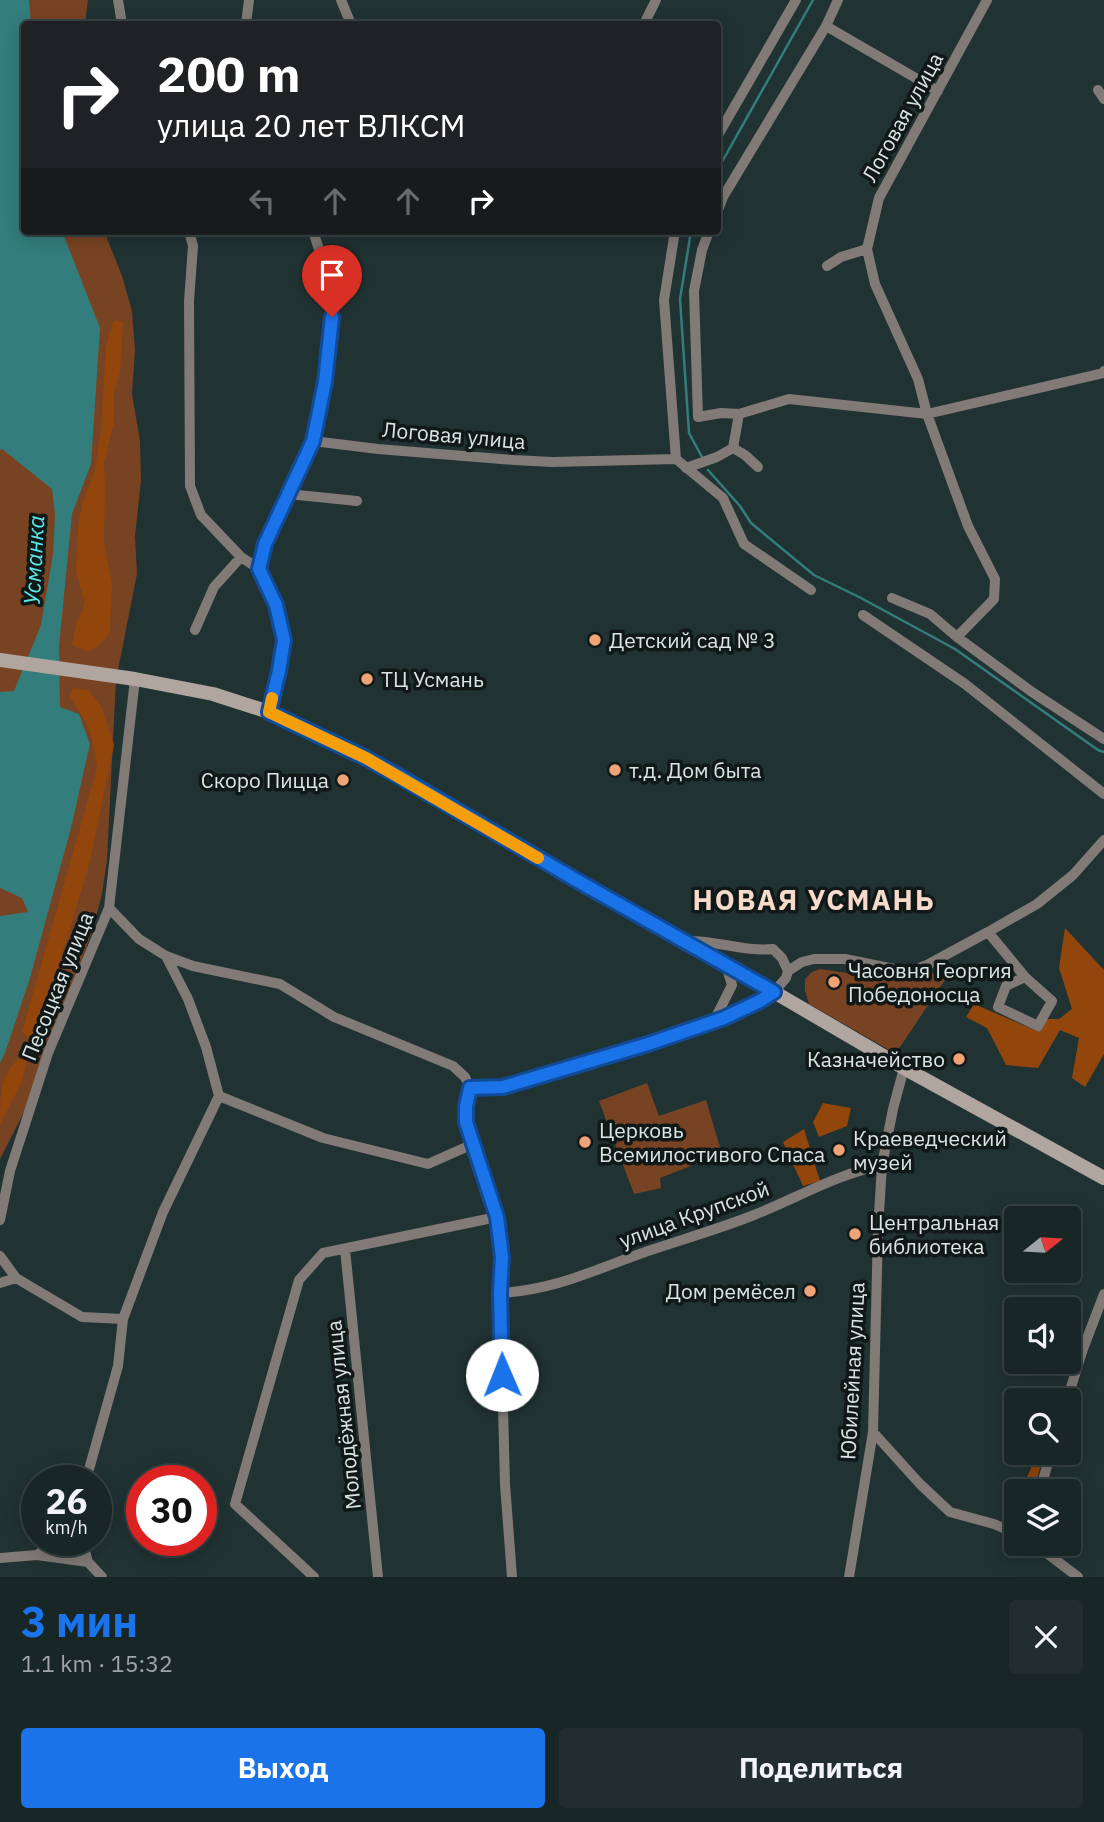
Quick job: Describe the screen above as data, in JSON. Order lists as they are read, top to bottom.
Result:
{
  "streets": {
    "street": [
      "Логовая улица",
      "Песоцкая улица",
      "улица Крупской",
      "Юбилейная улица",
      "Молодёжная улица"
    ]
  },
  "crossings": [
    ["улица Крупской", "Юбилейная улица"]
  ],
  "districts": ["НОВАЯ УСМАНЬ"],
  "water": ["Усманка"],
  "places": [
    "Детский сад № 3",
    "ТЦ Усмань",
    "т.д. Дом быта",
    "Скоро Пицца",
    "Часовня Георгия Победоносца",
    "Казначейство",
    "Церковь Всемилостивого Спаса",
    "Краеведческий музей",
    "Центральная библиотека",
    "Дом ремёсел"
  ],
  "north": "right",
  "page": {
    "turn": ["200 m", "улица 20 лет ВЛКСМ"],
    "speed": "26 km/h",
    "limit": "30",
    "heading": ["3 мин", "1.1 km · 15:32"],
    "buttons": ["Выход", "Поделиться"]
  }
}
